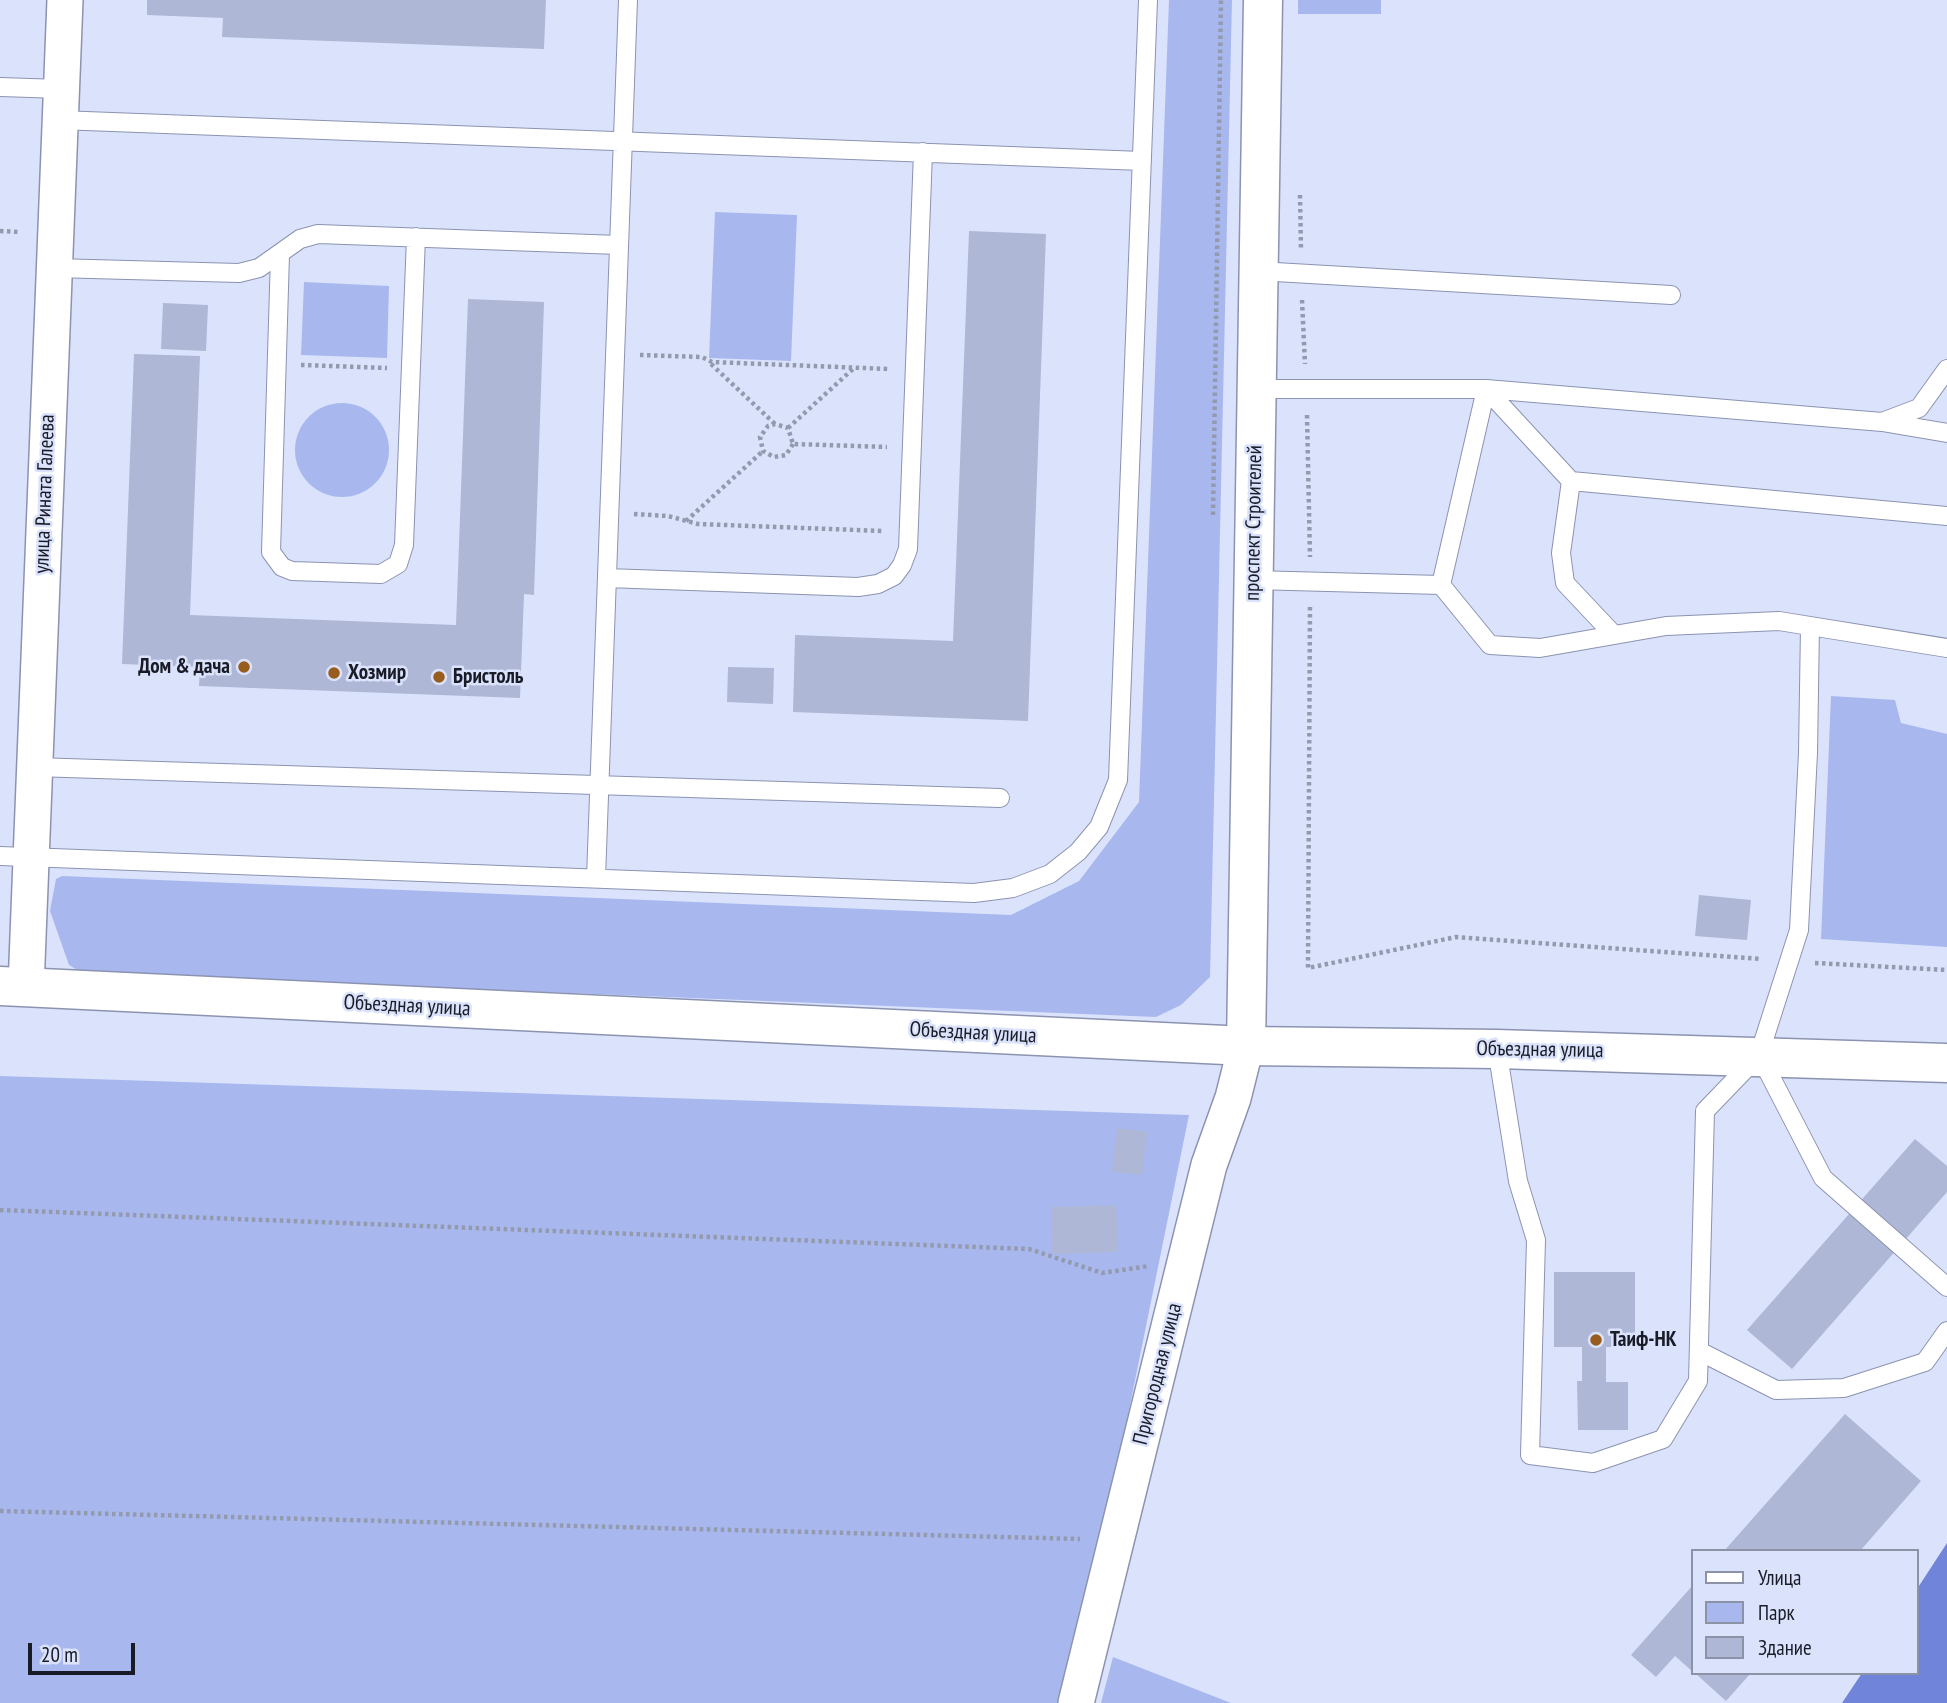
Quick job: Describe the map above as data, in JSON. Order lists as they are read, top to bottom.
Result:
{
  "streets": {
    "main road": ["проспект Строителей", "Объездная улица"],
    "street": ["улица Рината Галеева", "Пригородная улица"]
  },
  "crossings": [
    ["улица Рината Галеева", "Объездная улица"],
    ["проспект Строителей", "Объездная улица"],
    ["проспект Строителей", "Пригородная улица"],
    ["Объездная улица", "Пригородная улица"]
  ],
  "places": [
    "Дом & дача",
    "Хозмир",
    "Бристоль",
    "Таиф-НК"
  ],
  "legend": ["Улица", "Парк", "Здание"],
  "scale_bar": "20 m"
}
